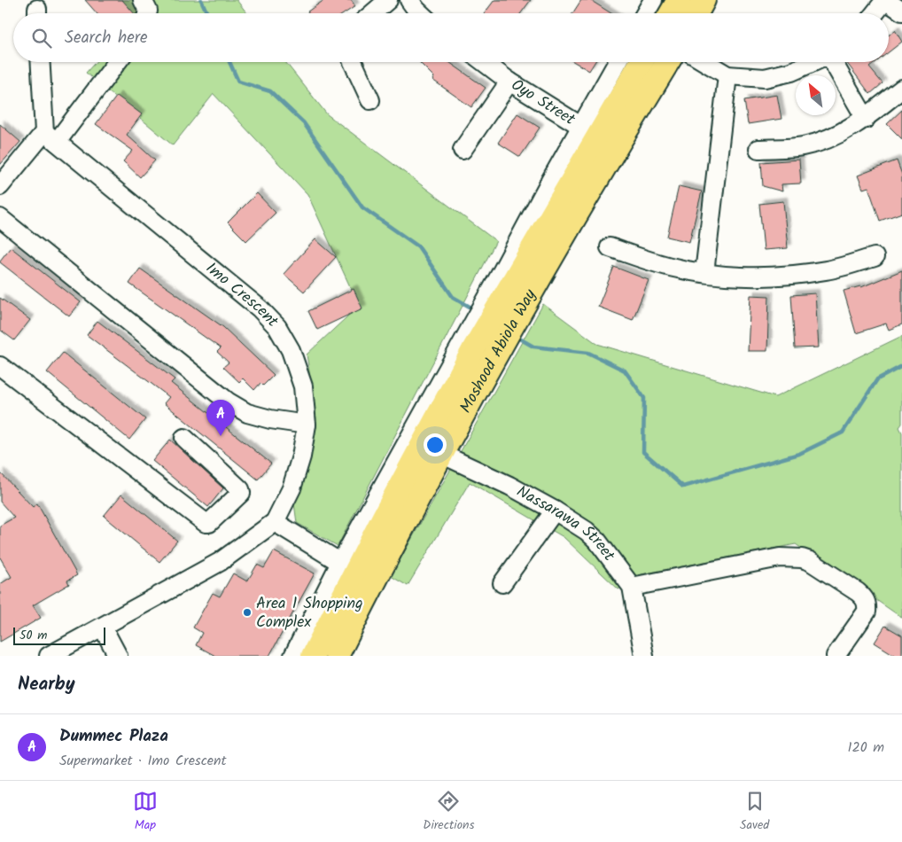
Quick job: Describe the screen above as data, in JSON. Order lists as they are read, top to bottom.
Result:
{
  "streets": {
    "main road": ["Moshood Abiola Way"],
    "street": ["Oyo Street", "Imo Crescent", "Nassarawa Street"]
  },
  "crossings": [
    ["Oyo Street", "Moshood Abiola Way"],
    ["Moshood Abiola Way", "Nassarawa Street"]
  ],
  "places": ["Area 1 Shopping Complex"],
  "scale_bar": "50 m",
  "north": "top left",
  "page": {
    "search": "Search here",
    "pins": "A",
    "scale": "50 m",
    "heading": "Nearby",
    "list": [
      {
        "mark": "A",
        "name": "Dummec Plaza",
        "note": "Supermarket · Imo Crescent",
        "value": "120 m"
      }
    ],
    "nav": ["Map", "Directions", "Saved"]
  }
}
